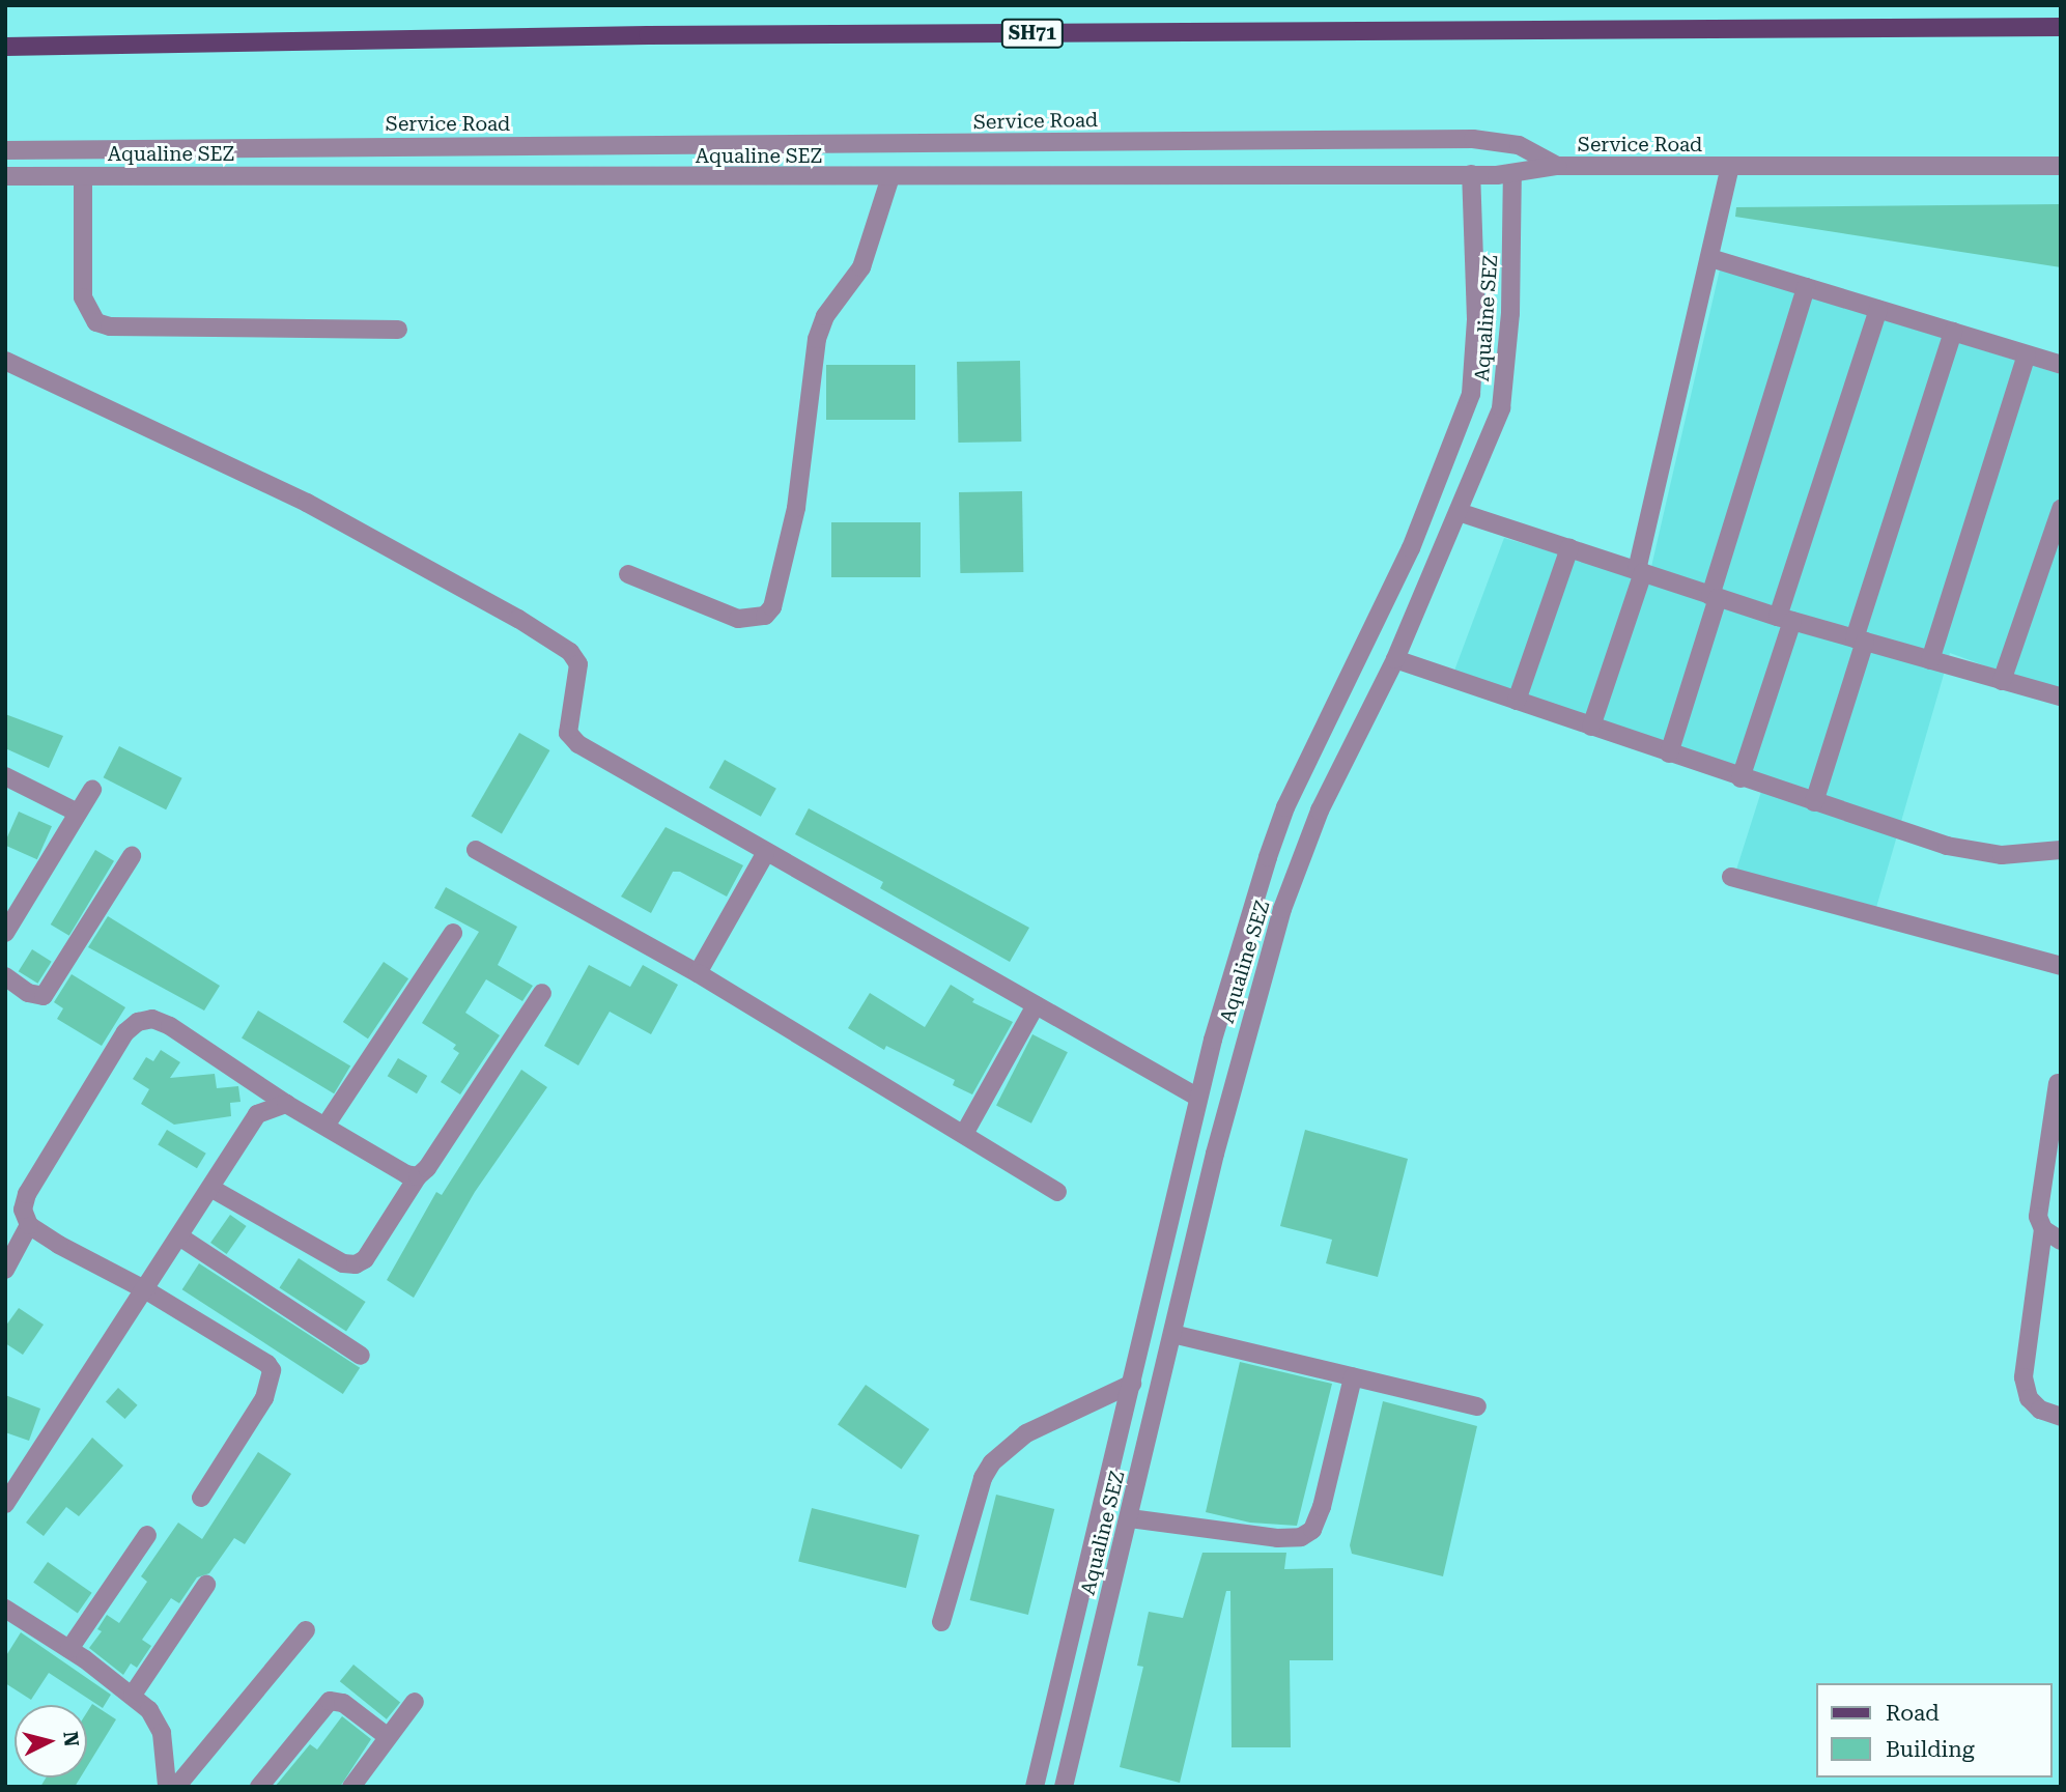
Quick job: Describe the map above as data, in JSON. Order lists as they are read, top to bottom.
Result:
{
  "streets": {
    "main road": ["SH71"],
    "street": ["Service Road", "Aqualine SEZ"]
  },
  "crossings": [
    ["Service Road", "Aqualine SEZ"]
  ],
  "legend": ["Road", "Building"],
  "north": "right"
}
